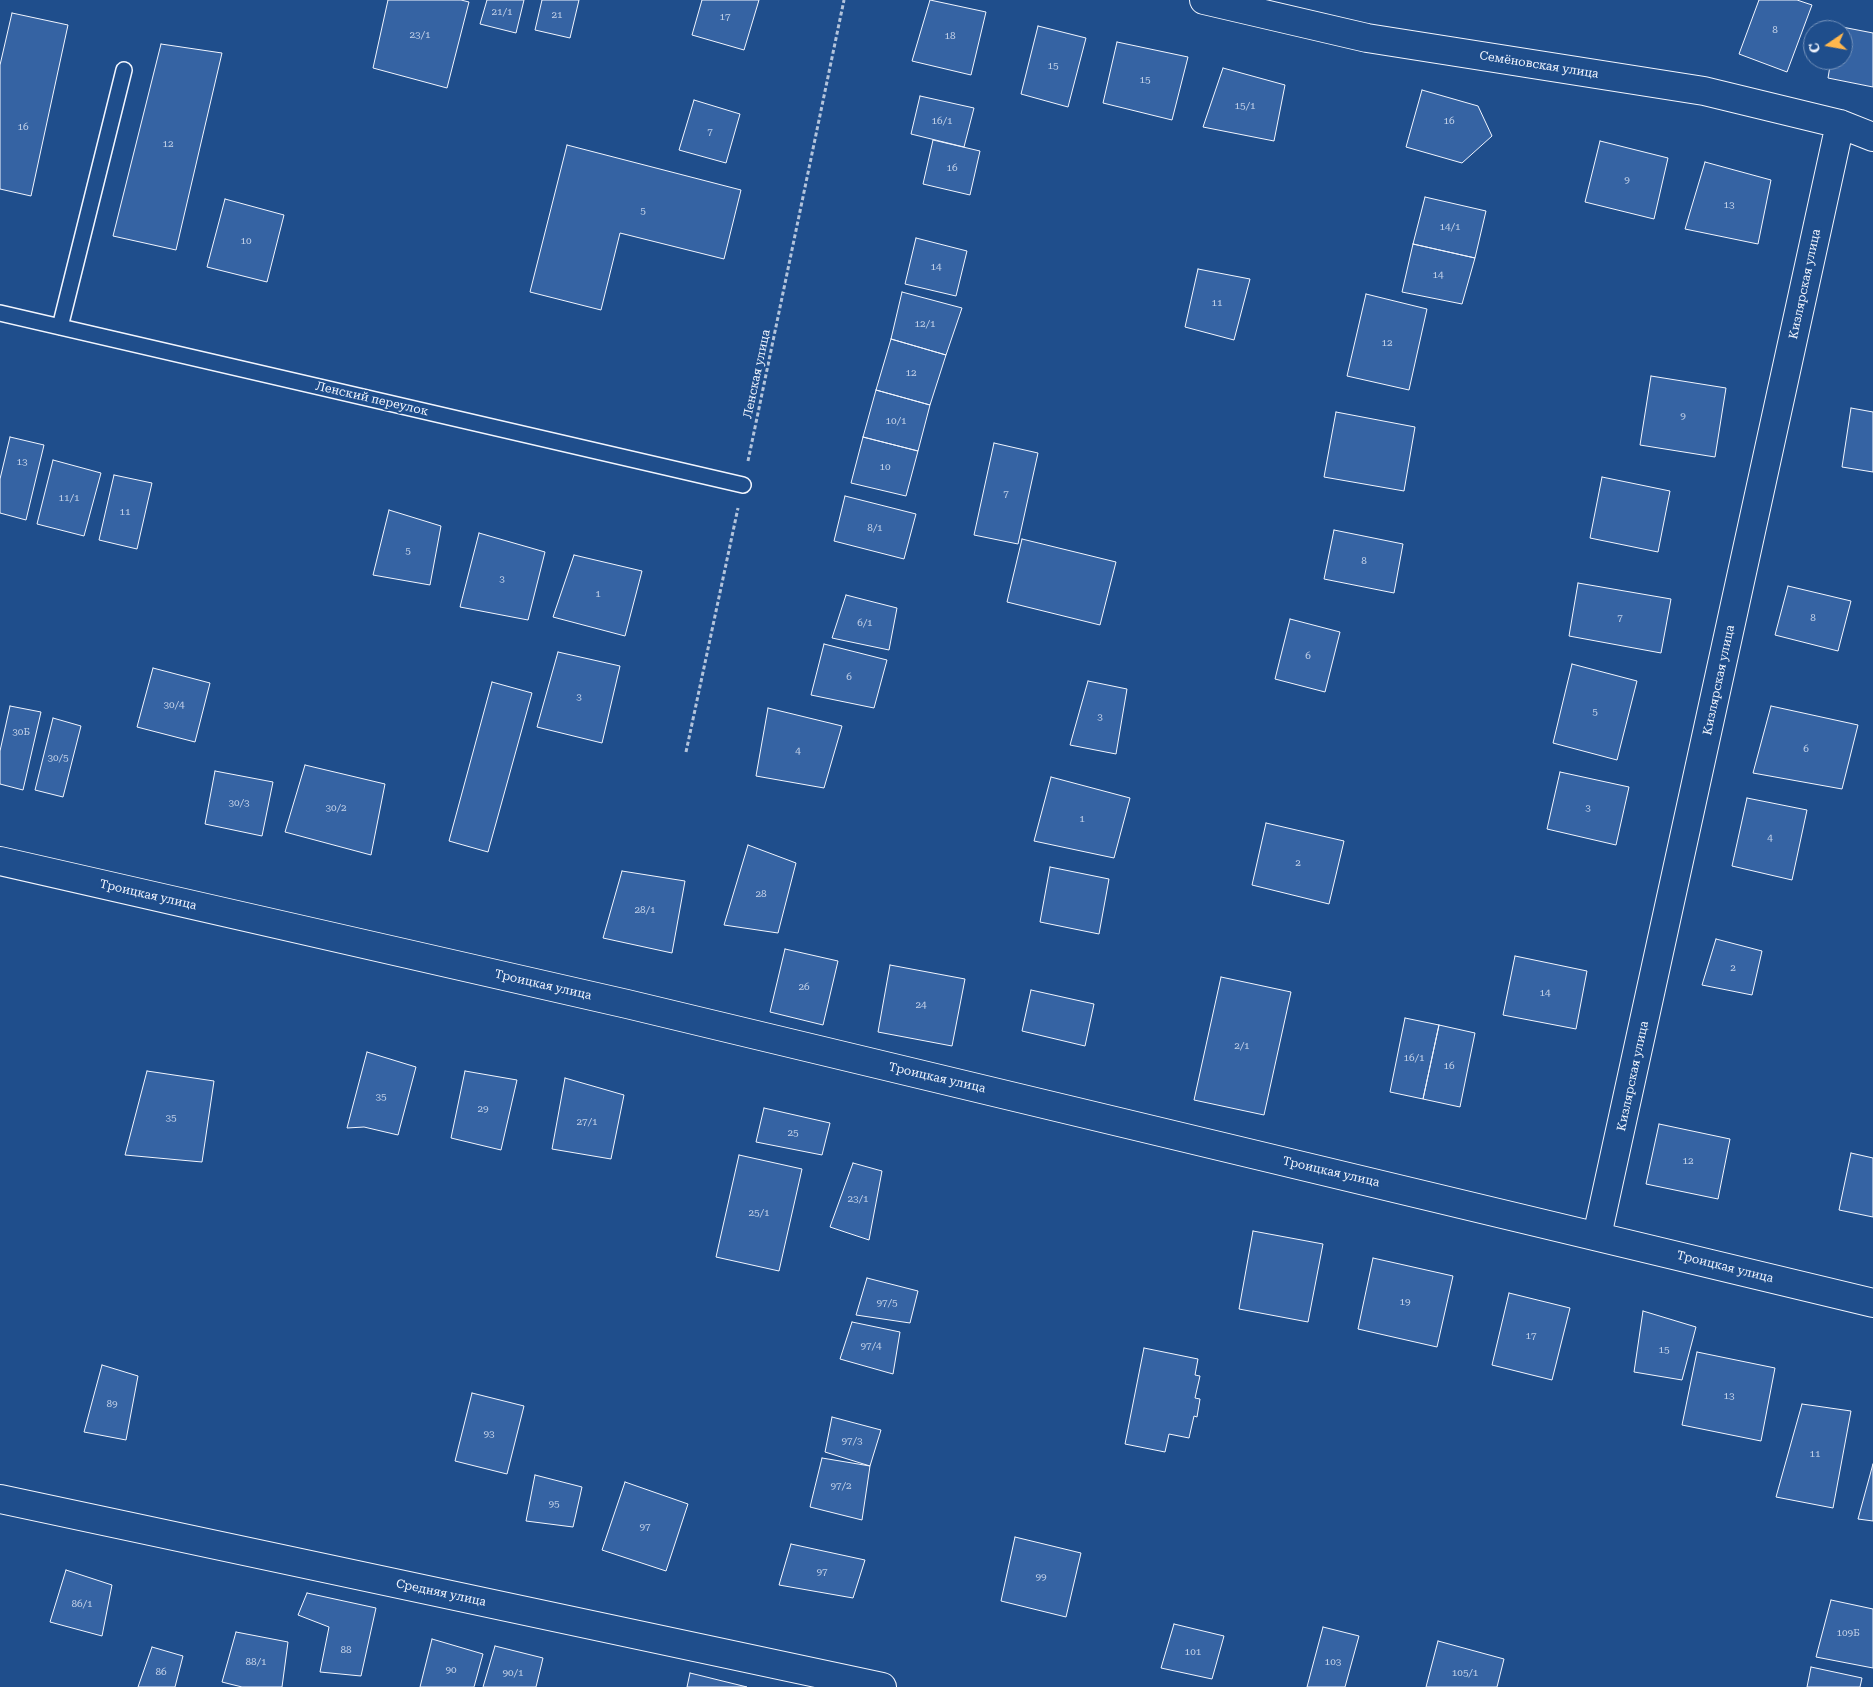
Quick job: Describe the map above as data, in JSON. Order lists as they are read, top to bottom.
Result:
{
  "streets": {
    "street": [
      "Семёновская улица",
      "Кизлярская улица",
      "Троицкая улица",
      "Средняя улица"
    ],
    "lane": ["Ленский переулок"],
    "path": ["Ленская улица"]
  },
  "crossings": [
    ["Семёновская улица", "Кизлярская улица"],
    ["Кизлярская улица", "Троицкая улица"],
    ["Ленская улица", "Ленский переулок"]
  ],
  "house_numbers": [
    "21/1",
    "21",
    "17",
    "8",
    "23/1",
    "18",
    "15",
    "15",
    "15/1",
    "16/1",
    "16",
    "16",
    "7",
    "12",
    "16",
    "9",
    "13",
    "5",
    "14/1",
    "10",
    "14",
    "14",
    "11",
    "12/1",
    "12",
    "12",
    "9",
    "10/1",
    "13",
    "10",
    "7",
    "11/1",
    "11",
    "8/1",
    "5",
    "8",
    "3",
    "1",
    "7",
    "8",
    "6/1",
    "6",
    "6",
    "3",
    "30/4",
    "5",
    "3",
    "30Б",
    "6",
    "4",
    "30/5",
    "30/3",
    "30/2",
    "3",
    "1",
    "4",
    "2",
    "28",
    "28/1",
    "2",
    "26",
    "14",
    "24",
    "2/1",
    "16/1",
    "16",
    "35",
    "29",
    "35",
    "27/1",
    "25",
    "12",
    "23/1",
    "25/1",
    "19",
    "97/5",
    "17",
    "97/4",
    "15",
    "13",
    "89",
    "93",
    "97/3",
    "11",
    "97/2",
    "95",
    "97",
    "97",
    "99",
    "86/1",
    "109Б",
    "88",
    "101",
    "88/1",
    "103",
    "90",
    "86",
    "90/1",
    "105/1"
  ],
  "north": "left"
}
